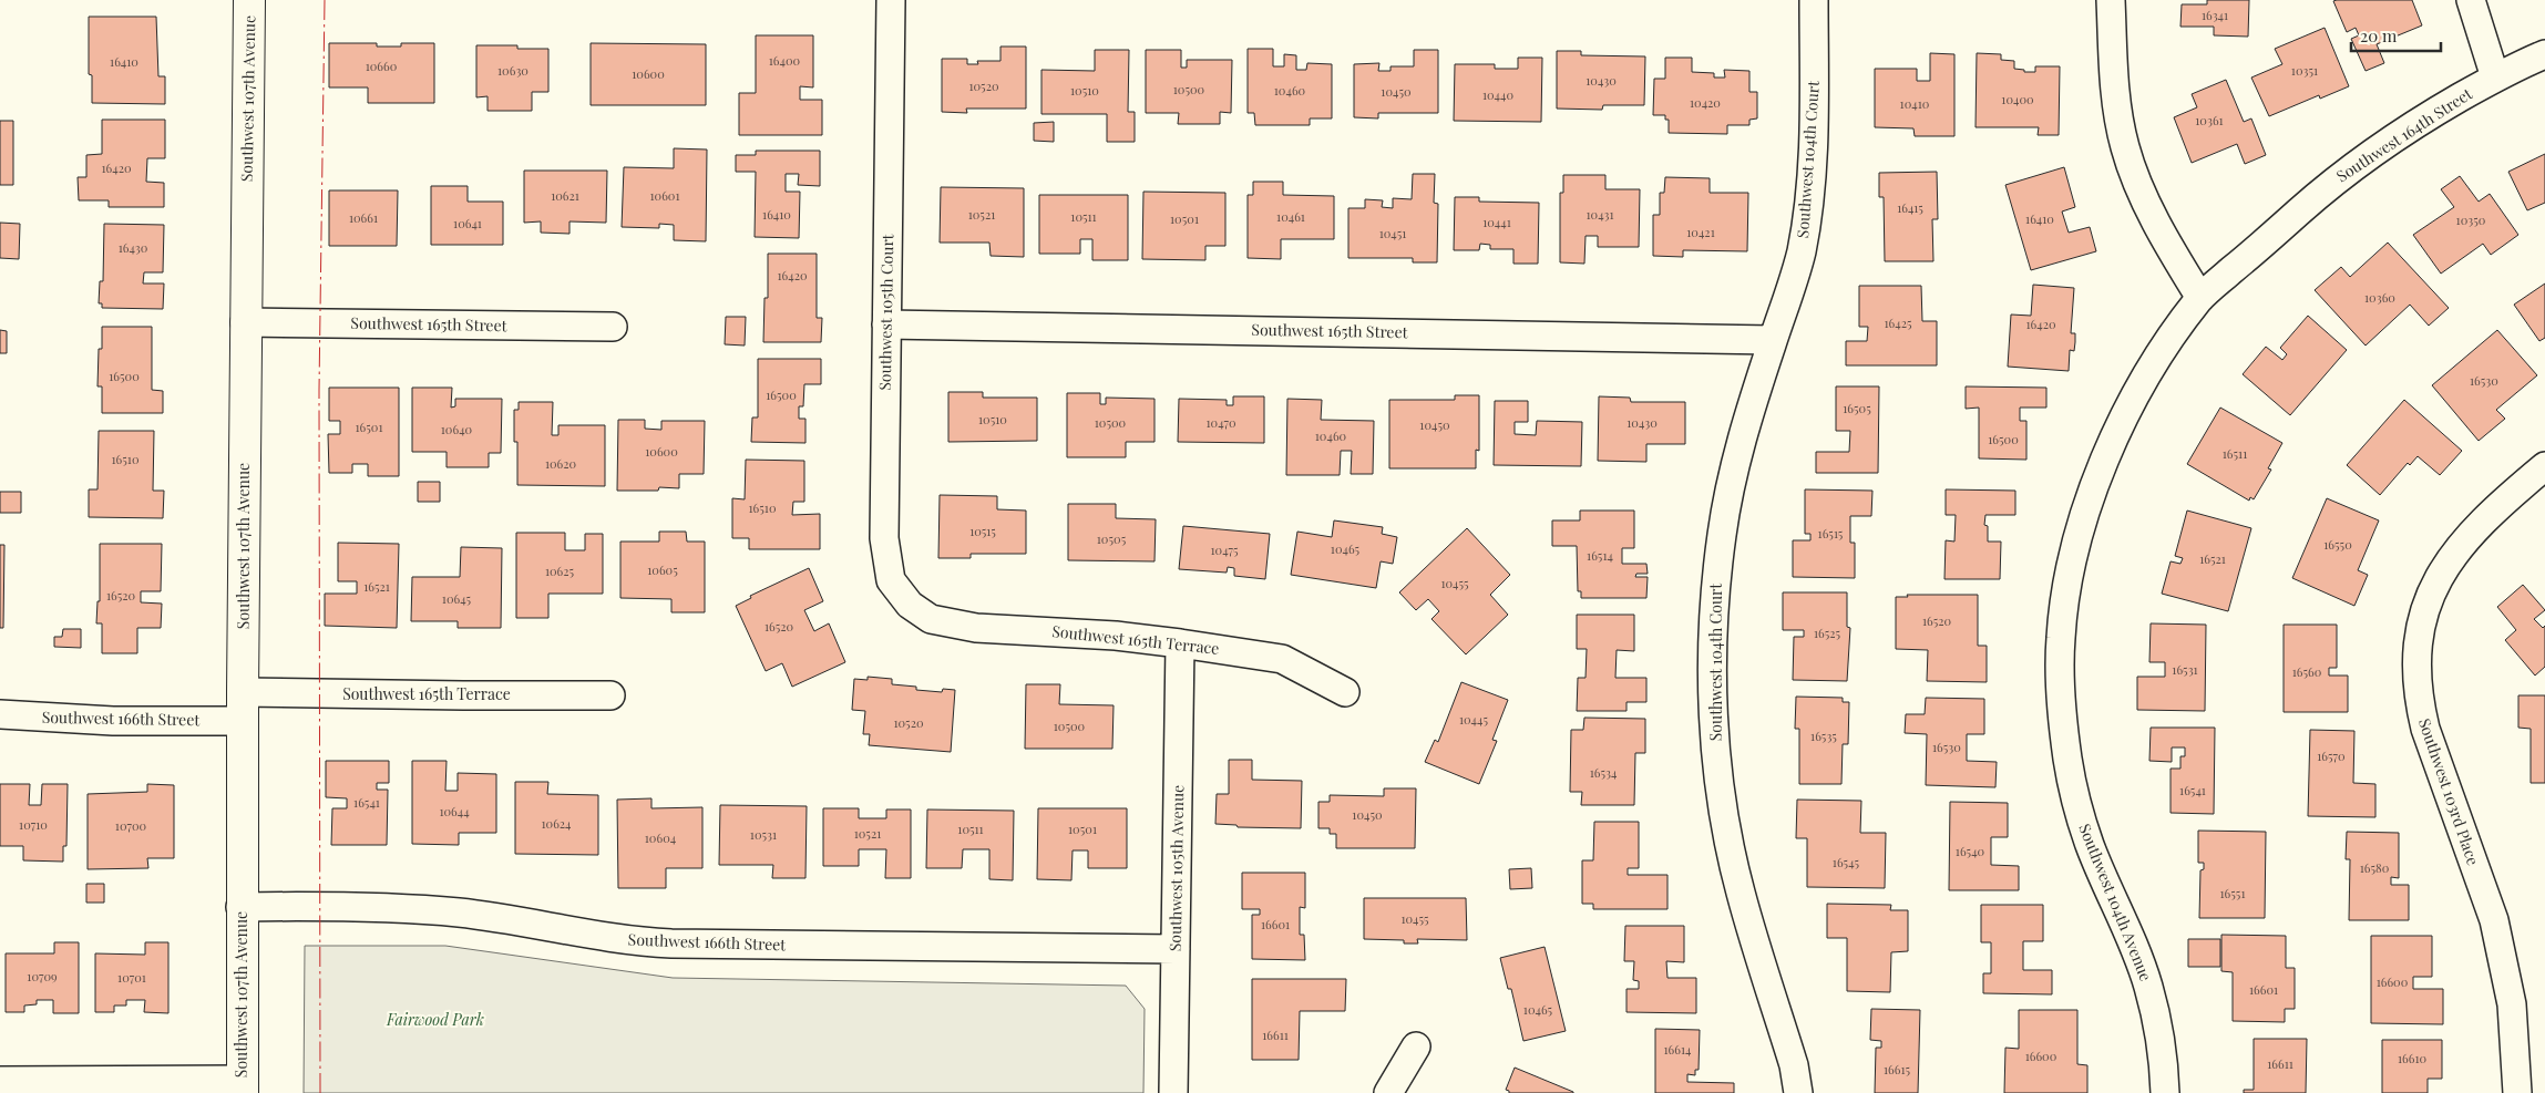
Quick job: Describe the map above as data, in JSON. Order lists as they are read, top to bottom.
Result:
{
  "streets": {
    "street": [
      "Southwest 107th Avenue",
      "Southwest 164th Street",
      "Southwest 104th Court",
      "Southwest 105th Court",
      "Southwest 165th Street",
      "Southwest 165th Terrace",
      "Southwest 166th Street",
      "Southwest 103rd Place",
      "Southwest 105th Avenue",
      "Southwest 104th Avenue"
    ]
  },
  "crossings": [
    ["Southwest 107th Avenue", "Southwest 165th Street"],
    ["Southwest 107th Avenue", "Southwest 165th Terrace"],
    ["Southwest 107th Avenue", "Southwest 166th Street"],
    ["Southwest 164th Street", "Southwest 104th Avenue"],
    ["Southwest 104th Court", "Southwest 165th Street"],
    ["Southwest 105th Court", "Southwest 165th Street"],
    ["Southwest 105th Court", "Southwest 165th Terrace"],
    ["Southwest 165th Terrace", "Southwest 166th Street"],
    ["Southwest 165th Terrace", "Southwest 105th Avenue"],
    ["Southwest 166th Street", "Southwest 105th Avenue"]
  ],
  "parks": ["Fairwood Park"],
  "house_numbers": [
    "16341",
    "16400",
    "16410",
    "10660",
    "10630",
    "10351",
    "10600",
    "10430",
    "10520",
    "10500",
    "10510",
    "10460",
    "10450",
    "10440",
    "10400",
    "10420",
    "10410",
    "10361",
    "16420",
    "10621",
    "10601",
    "16415",
    "16410",
    "10521",
    "10431",
    "10511",
    "10461",
    "10661",
    "10501",
    "16410",
    "10350",
    "10441",
    "10641",
    "10421",
    "10451",
    "16430",
    "16420",
    "10360",
    "16425",
    "16420",
    "16500",
    "16530",
    "16500",
    "16505",
    "10510",
    "10500",
    "10470",
    "10430",
    "10450",
    "16501",
    "10640",
    "10460",
    "16500",
    "10600",
    "16511",
    "16510",
    "10620",
    "16510",
    "10515",
    "16515",
    "10505",
    "16550",
    "10465",
    "10475",
    "16514",
    "16521",
    "10605",
    "10625",
    "10455",
    "16521",
    "16520",
    "10645",
    "16520",
    "16520",
    "16525",
    "16531",
    "16560",
    "10445",
    "10520",
    "10500",
    "16535",
    "16530",
    "16570",
    "16534",
    "16541",
    "16541",
    "10644",
    "10450",
    "10624",
    "10710",
    "10700",
    "10511",
    "10501",
    "10521",
    "10531",
    "10604",
    "16540",
    "16545",
    "16580",
    "16551",
    "10455",
    "16601",
    "10709",
    "10701",
    "16600",
    "16601",
    "10465",
    "16611",
    "16614",
    "16600",
    "16610",
    "16611",
    "16615"
  ],
  "scale_bar": "20 m"
}
